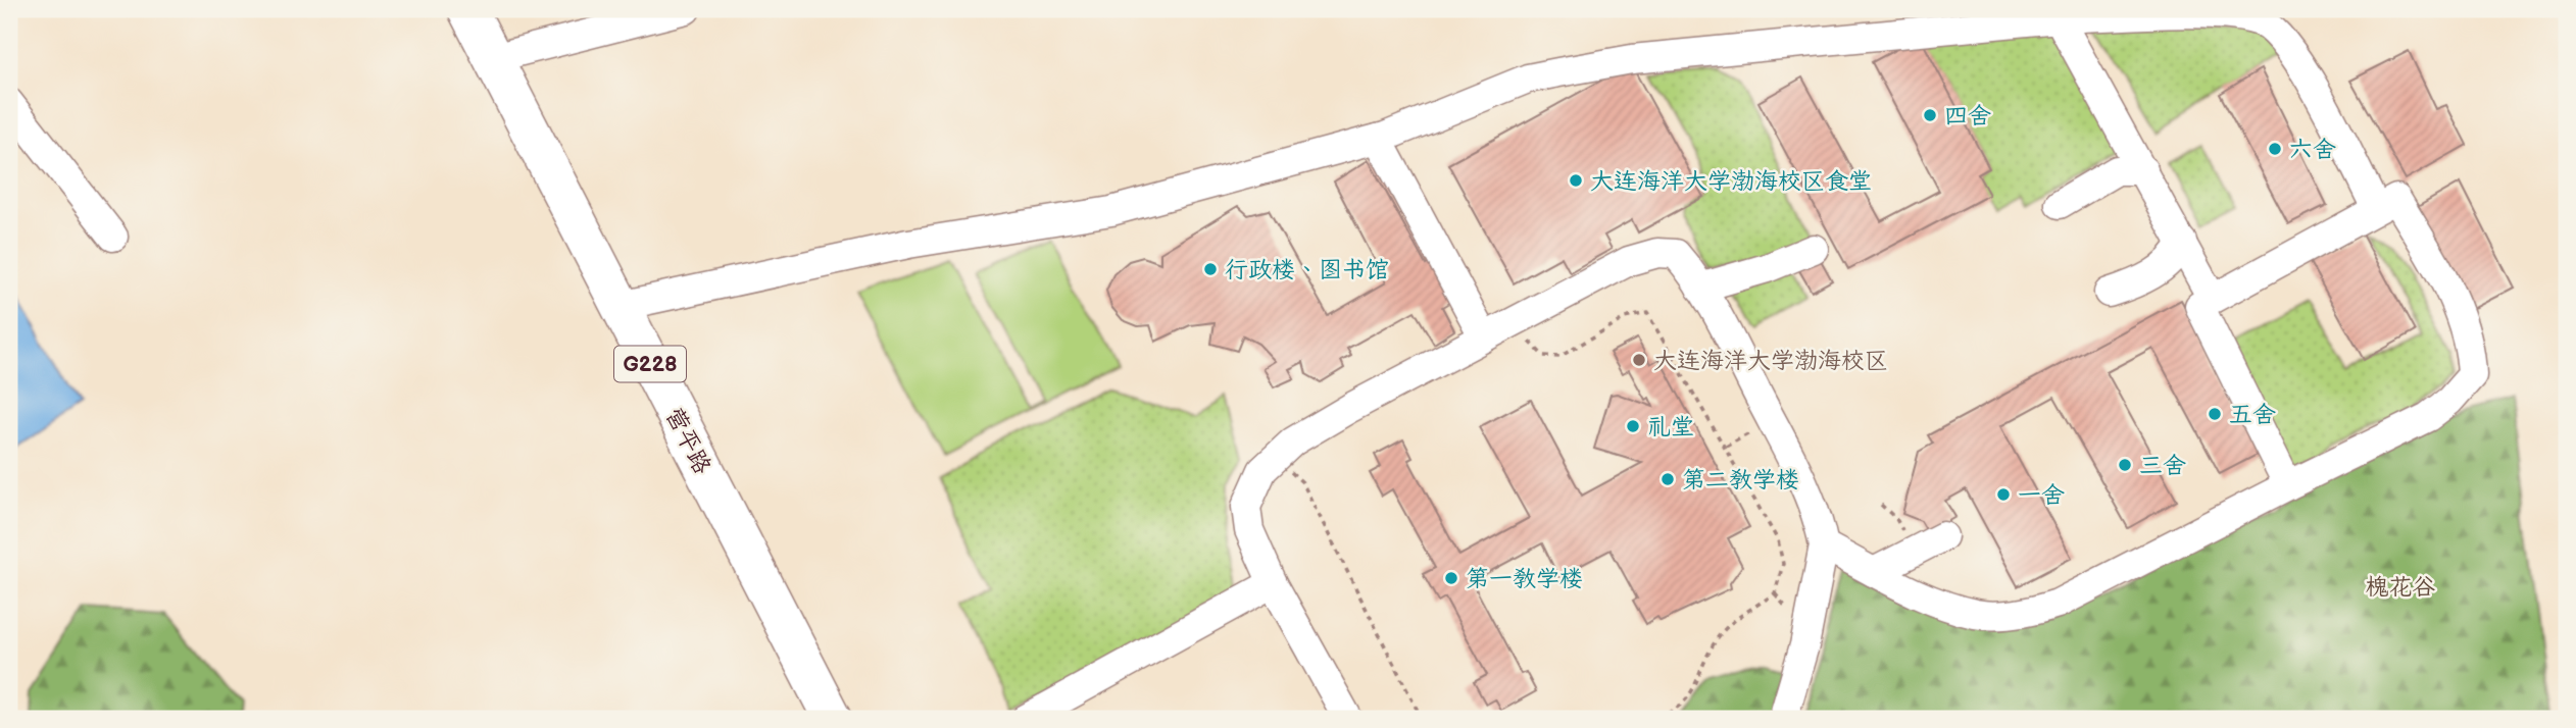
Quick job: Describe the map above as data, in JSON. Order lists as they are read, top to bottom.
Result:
{
  "streets": {
    "highway": ["G228", "营平路"]
  },
  "parks": ["槐花谷"],
  "places": [
    "四舍",
    "六舍",
    "大连海洋大学渤海校区食堂",
    "行政楼、图书馆",
    "大连海洋大学渤海校区",
    "五舍",
    "礼堂",
    "三舍",
    "第二教学楼",
    "一舍",
    "第一教学楼"
  ]
}
